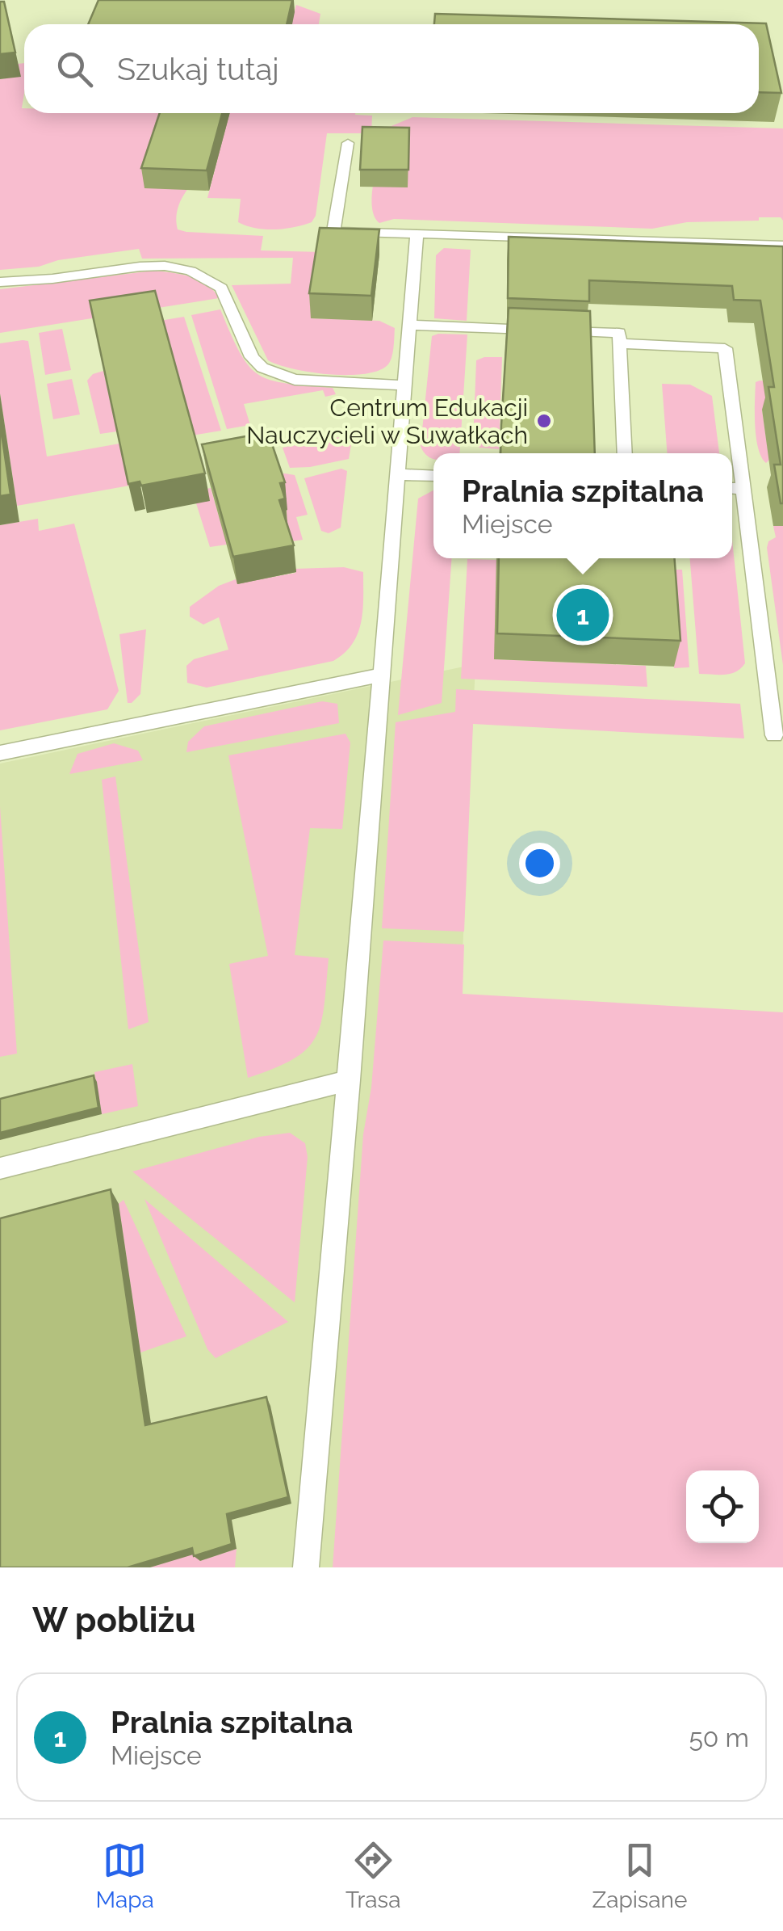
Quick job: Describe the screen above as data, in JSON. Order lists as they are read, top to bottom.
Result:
{
  "places": ["Centrum Edukacji Nauczycieli w Suwałkach"],
  "page": {
    "search": "Szukaj tutaj",
    "popup": ["Pralnia szpitalna", "Miejsce"],
    "pins": "1",
    "heading": "W pobliżu",
    "list": [
      {
        "mark": "1",
        "name": "Pralnia szpitalna",
        "note": "Miejsce",
        "value": "50 m"
      }
    ],
    "nav": ["Mapa", "Trasa", "Zapisane"]
  }
}
